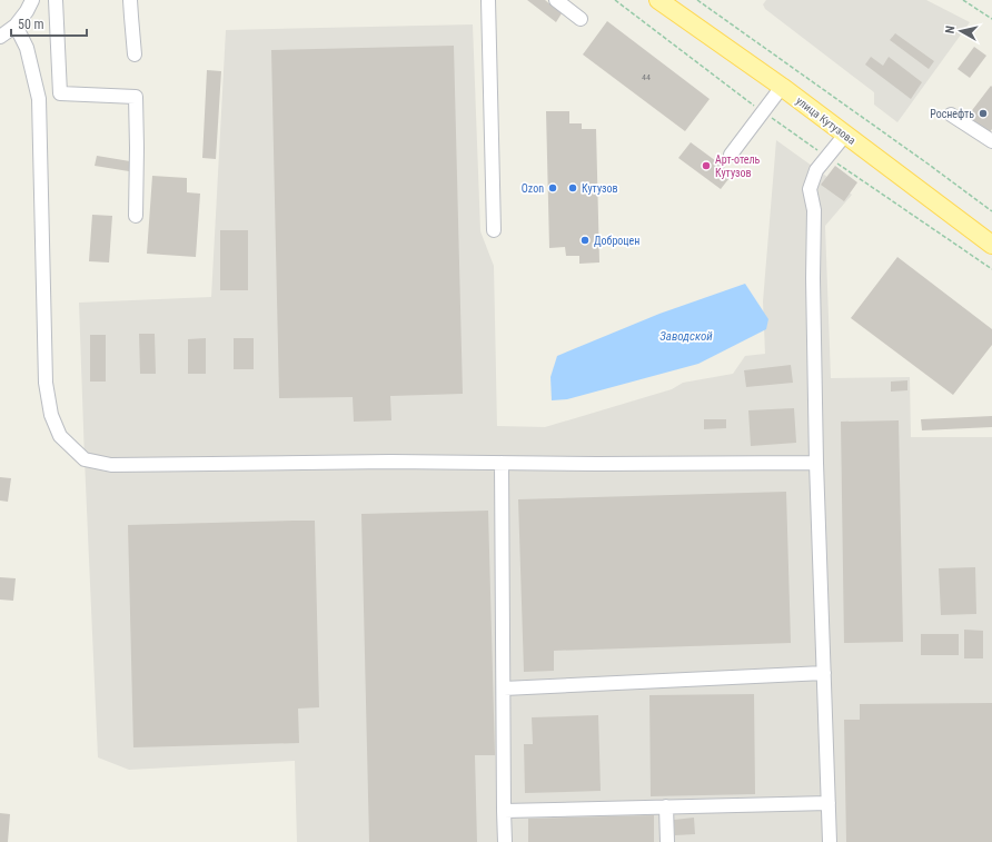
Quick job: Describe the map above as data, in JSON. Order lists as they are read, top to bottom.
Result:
{
  "streets": {
    "main road": ["улица Кутузова"]
  },
  "water": ["Заводской"],
  "places": [
    "Роснефть",
    "Арт-отель Кутузов",
    "Ozon",
    "Кутузов",
    "Доброцен"
  ],
  "house_numbers": ["44"],
  "scale_bar": "50 m",
  "north": "left"
}
